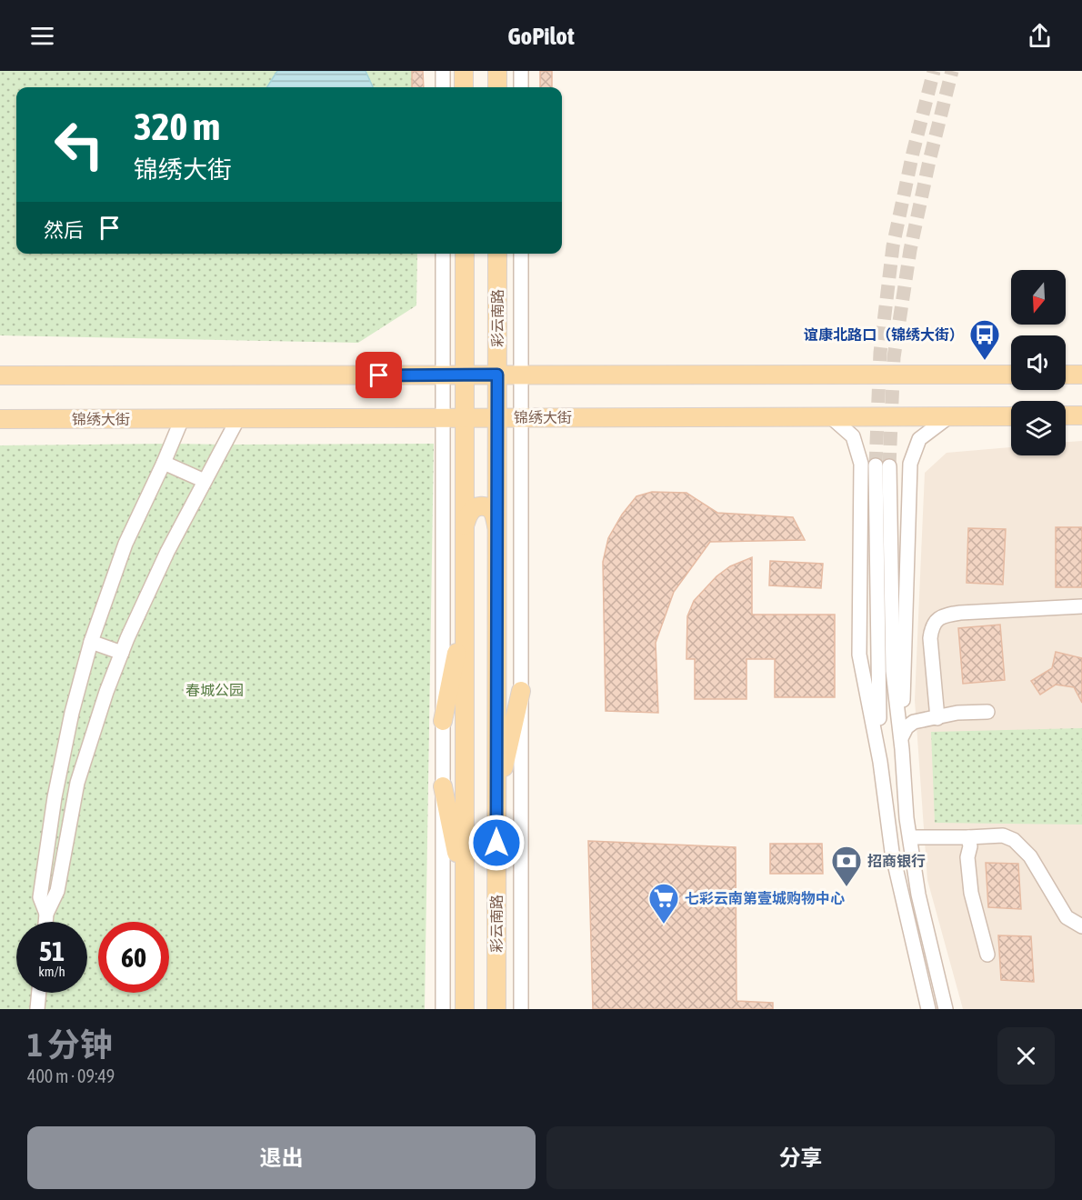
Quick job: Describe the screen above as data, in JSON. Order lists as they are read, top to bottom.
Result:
{
  "streets": {
    "main road": ["彩云南路", "锦绣大街"]
  },
  "crossings": [
    ["彩云南路", "锦绣大街"]
  ],
  "parks": ["春城公园"],
  "places": {
    "bus stop": ["谊康北路口（锦绣大街）"],
    "bank": ["招商银行"],
    "supermarket": ["七彩云南第壹城购物中心"]
  },
  "north": "bottom",
  "page": {
    "header": "GoPilot",
    "turn": ["320 m", "锦绣大街"],
    "then": "然后",
    "speed": "51 km/h",
    "limit": "60",
    "heading": ["1 分钟", "400 m · 09:49"],
    "buttons": ["退出", "分享"]
  }
}
